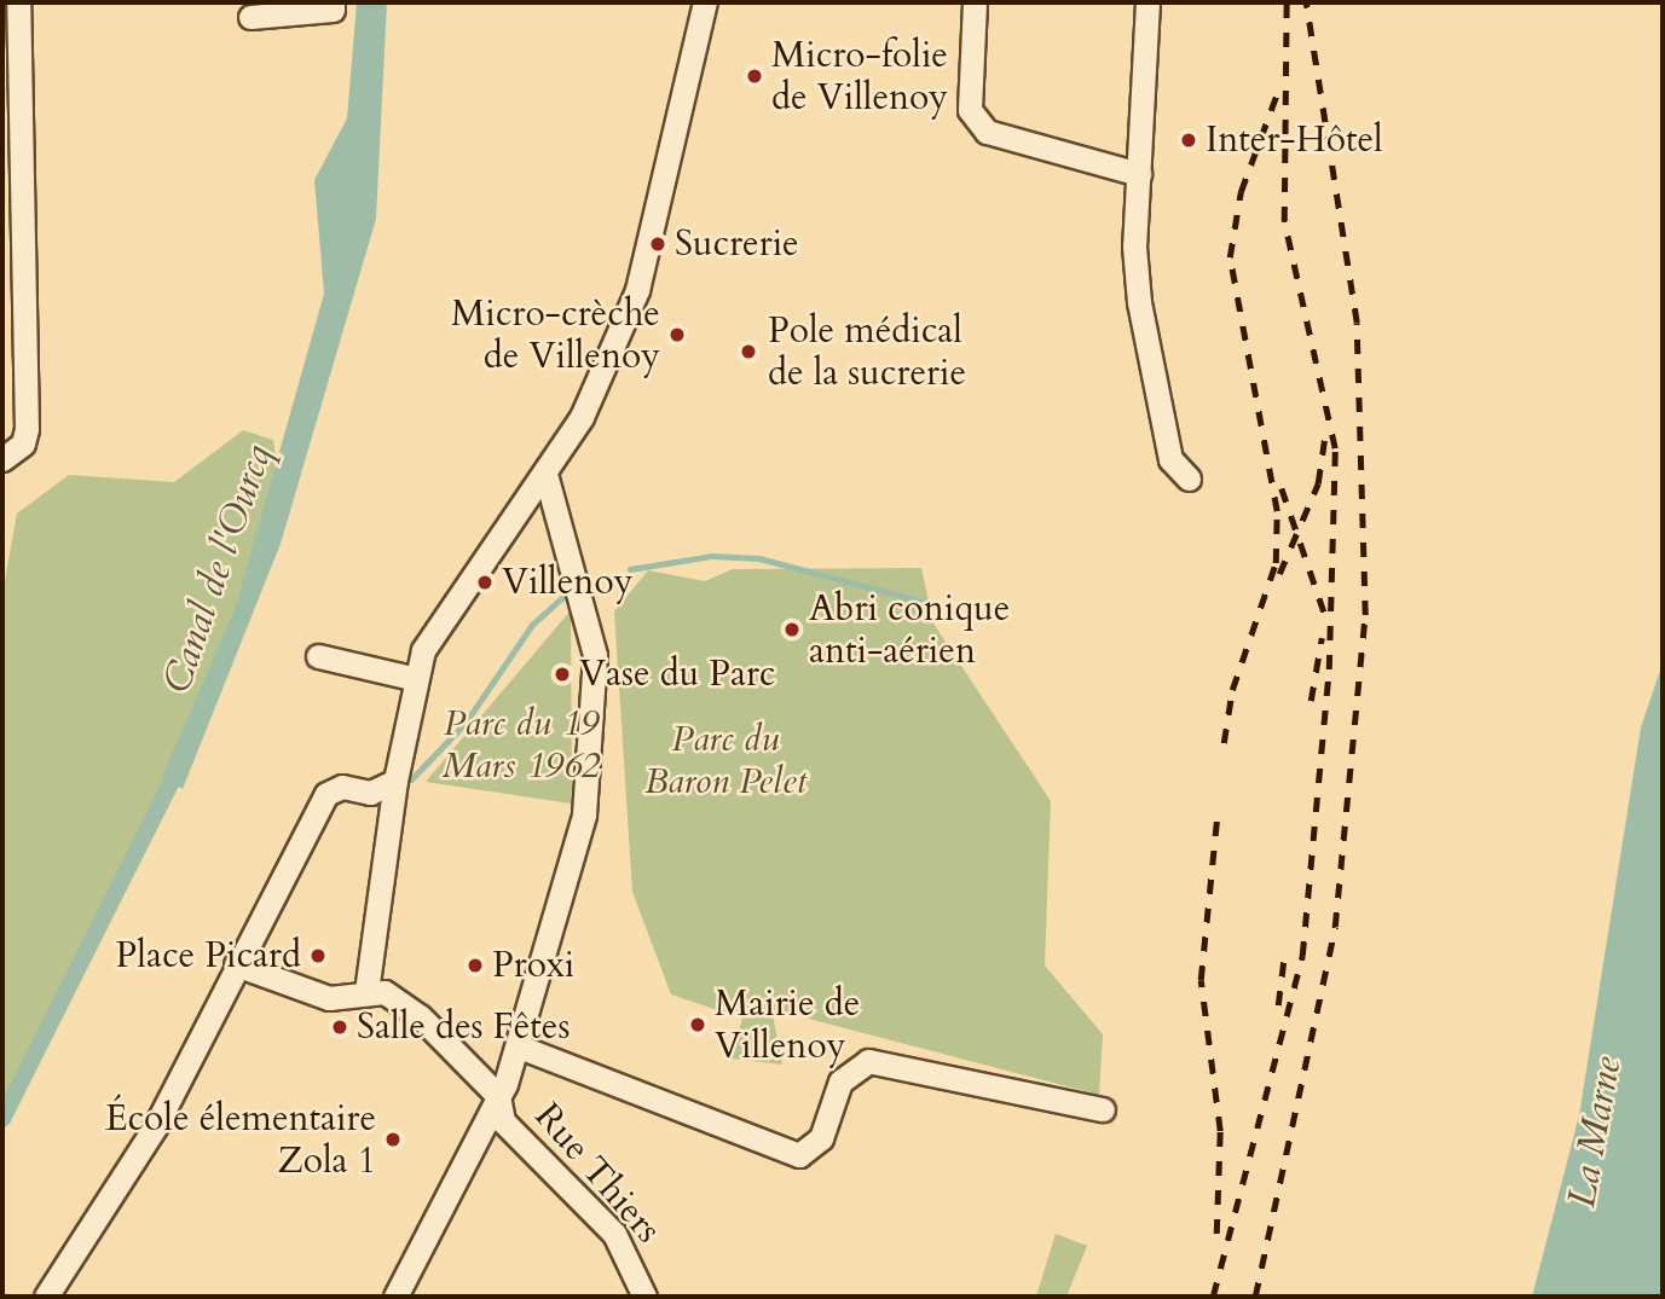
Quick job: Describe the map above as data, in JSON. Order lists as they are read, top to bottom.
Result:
{
  "streets": {
    "street": ["Rue Thiers"]
  },
  "water": ["Canal de l'Ourcq", "La Marne"],
  "parks": ["Parc du 19 Mars 1962", "Parc du Baron Pelet"],
  "places": [
    "Micro-folie de Villenoy",
    "Inter-Hôtel",
    "Sucrerie",
    "Micro-crèche de Villenoy",
    "Pole médical de la sucrerie",
    "Villenoy",
    "Abri conique anti-aérien",
    "Vase du Parc",
    "Place Picard",
    "Proxi",
    "Mairie de Villenoy",
    "Salle des Fêtes",
    "École élementaire Zola 1"
  ]
}
